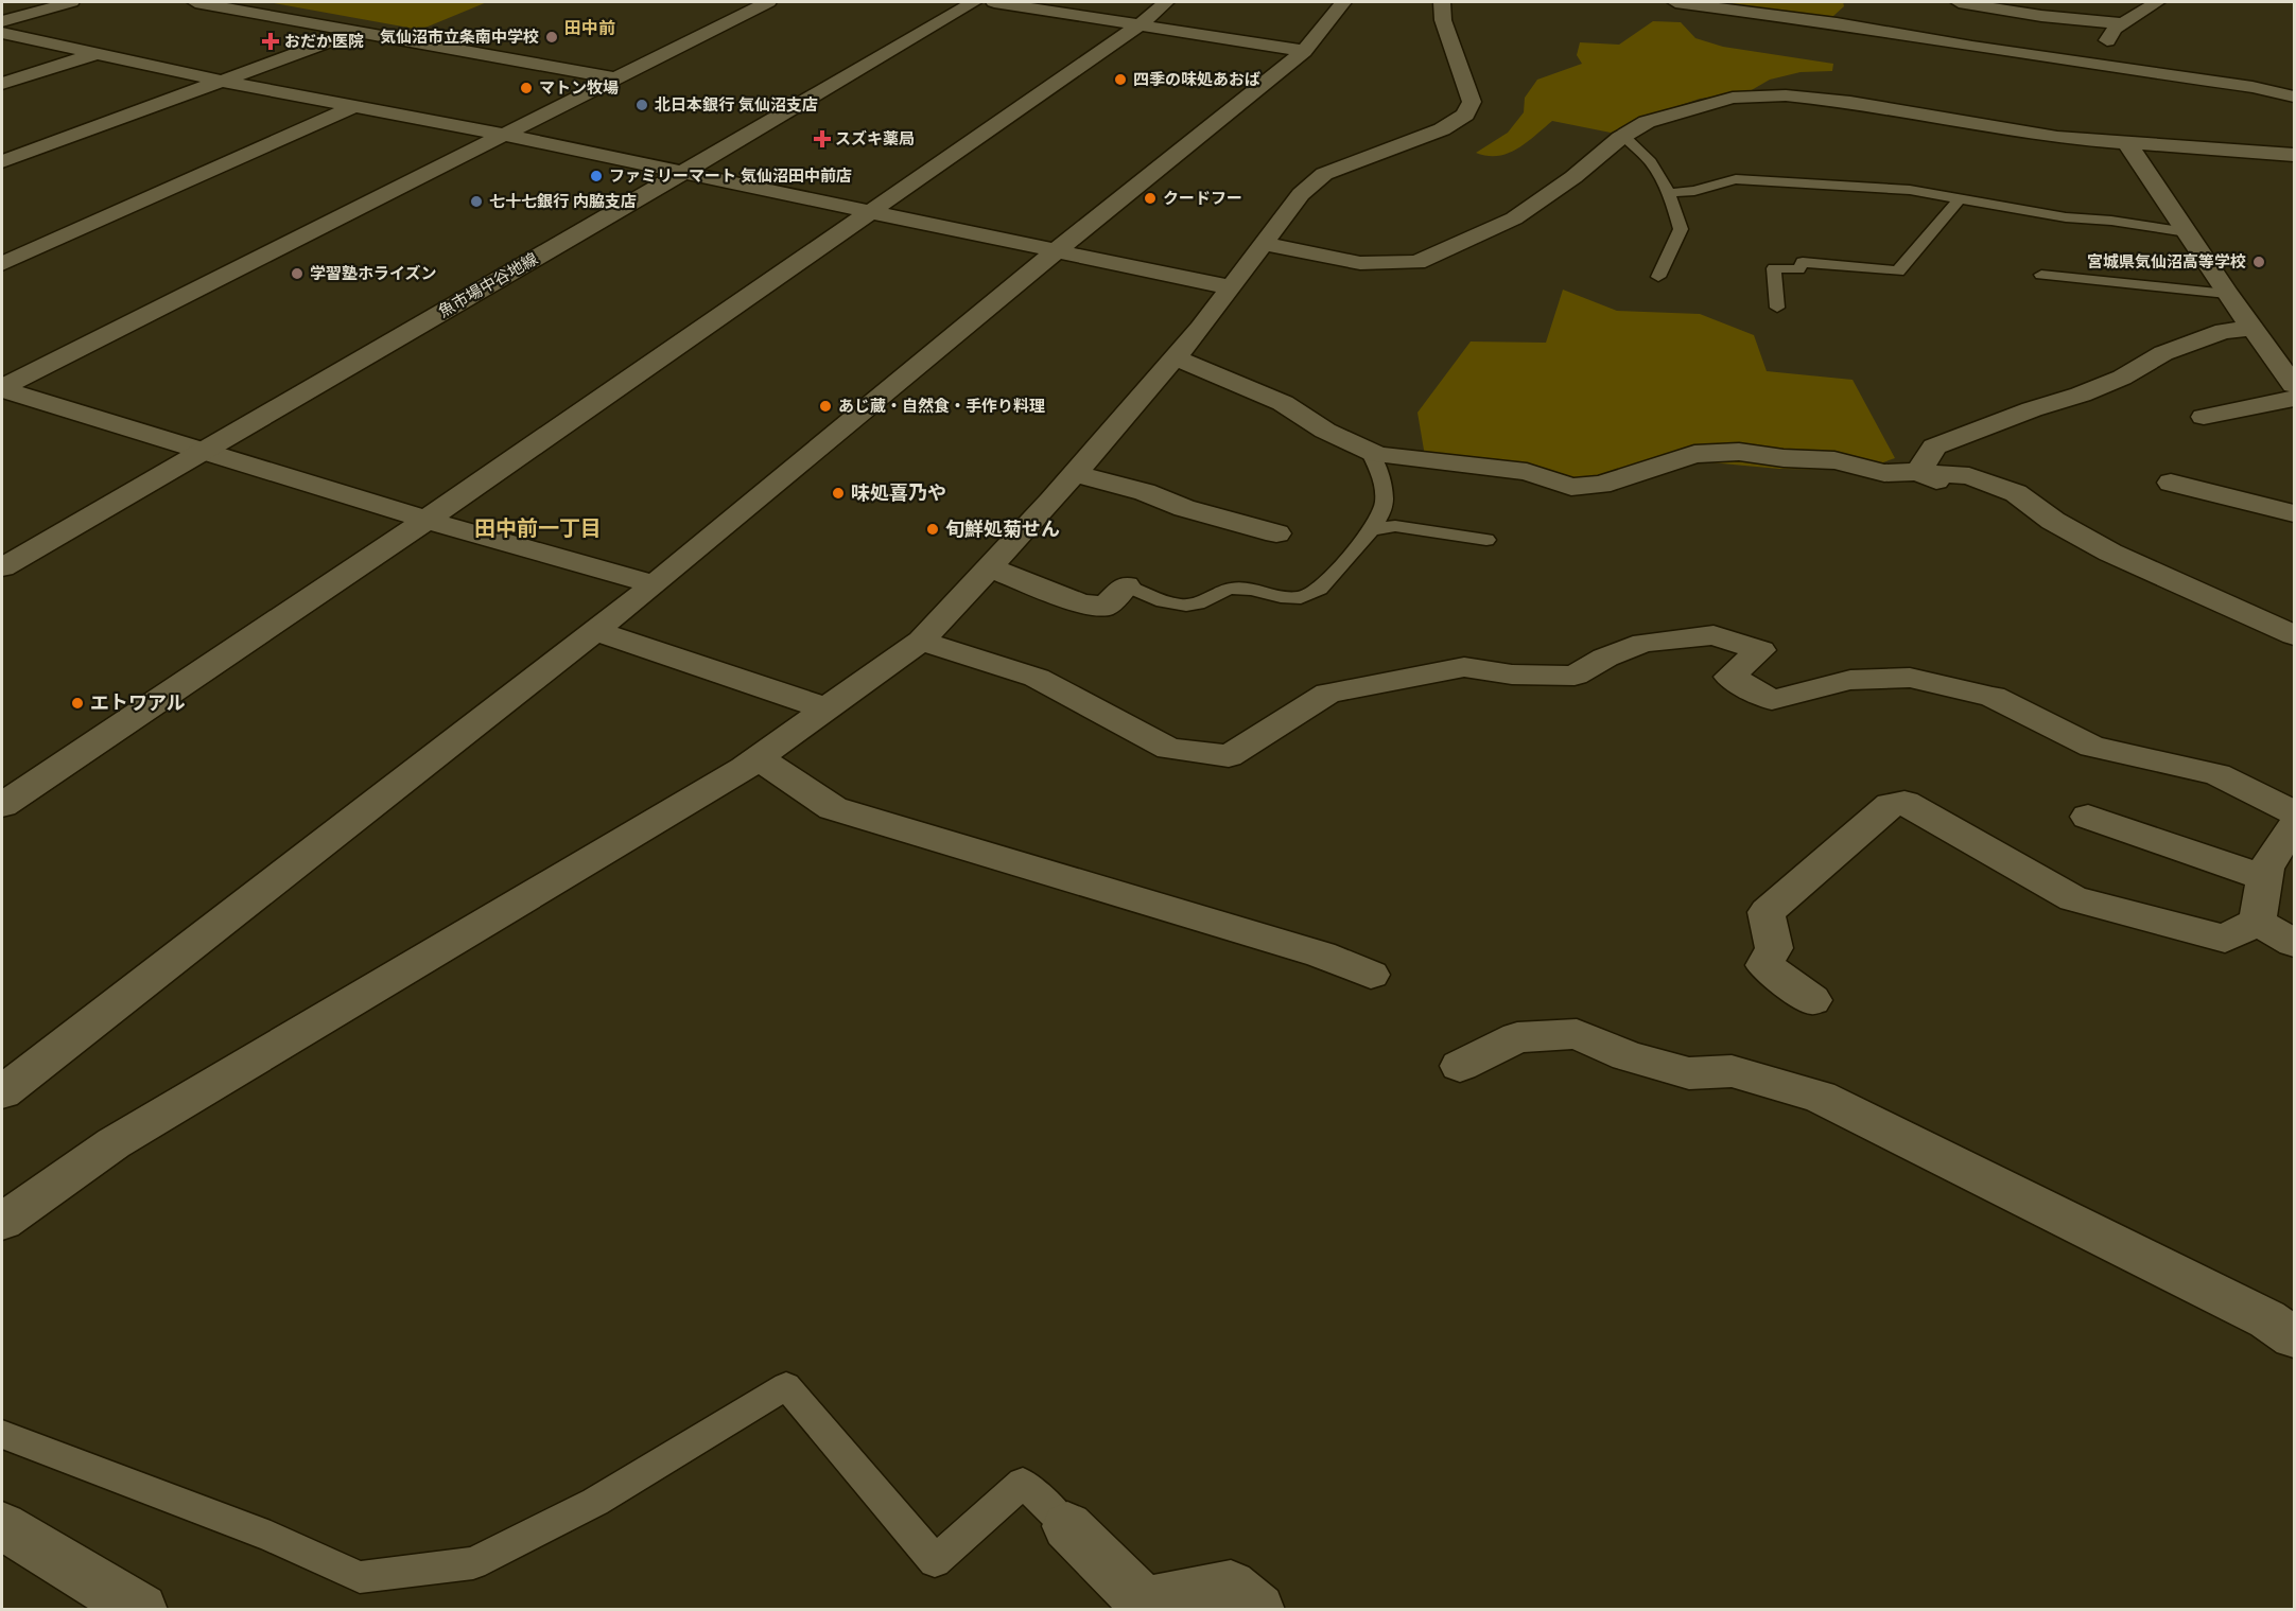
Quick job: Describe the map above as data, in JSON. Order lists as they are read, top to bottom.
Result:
{
  "streets": {
    "street": ["魚市場中谷地線"]
  },
  "districts": ["田中前", "田中前一丁目"],
  "places": {
    "other": [
      "気仙沼市立条南中学校",
      "四季の味処あおば",
      "マトン牧場",
      "北日本銀行 気仙沼支店",
      "ファミリーマート 気仙沼田中前店",
      "クードフー",
      "七十七銀行 内脇支店",
      "宮城県気仙沼高等学校",
      "学習塾ホライズン",
      "あじ蔵・自然食・手作り料理",
      "味処喜乃や",
      "旬鮮処菊せん",
      "エトワアル"
    ],
    "health": ["おだか医院", "スズキ薬局"]
  }
}
